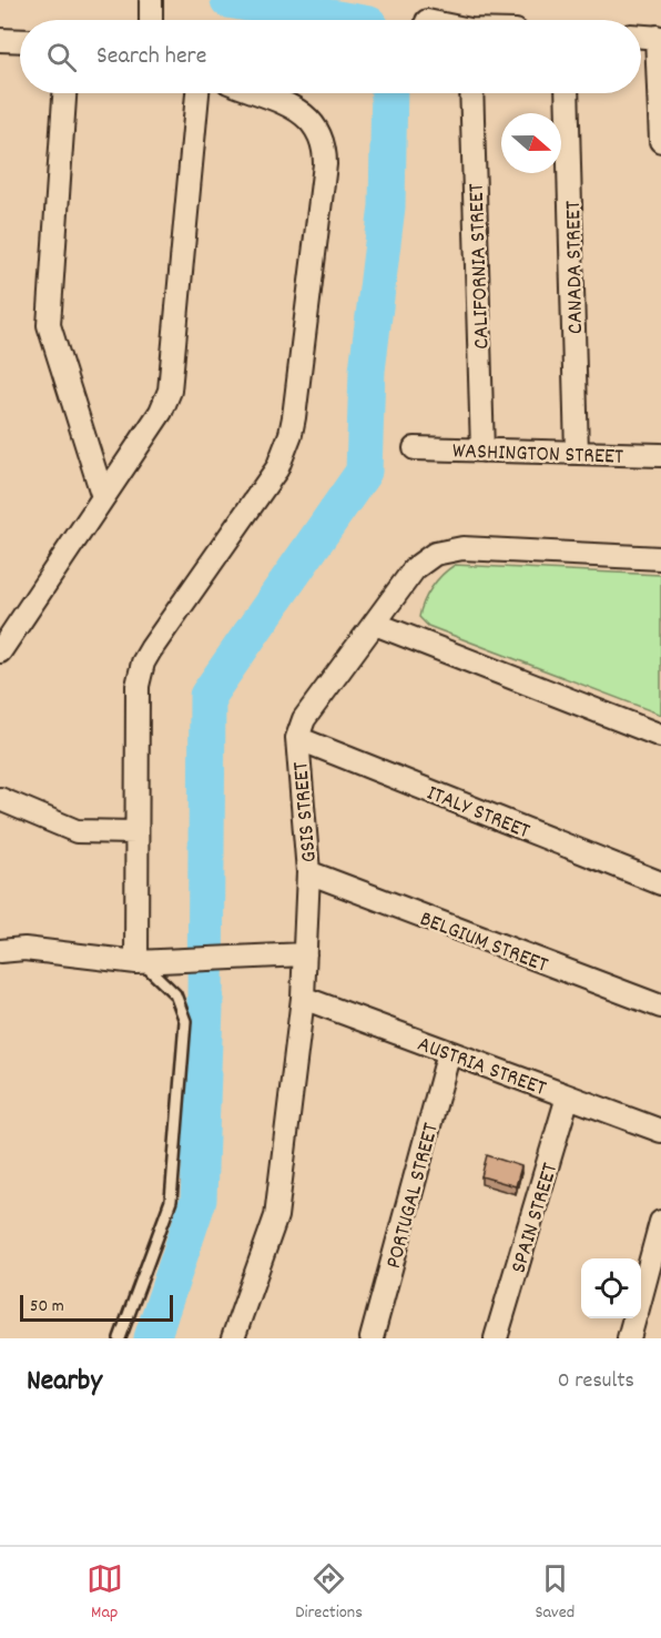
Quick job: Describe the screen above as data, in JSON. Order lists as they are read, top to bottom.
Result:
{
  "streets": {
    "street": [
      "CALIFORNIA STREET",
      "CANADA STREET",
      "WASHINGTON STREET",
      "ITALY STREET",
      "GSIS STREET",
      "BELGIUM STREET",
      "AUSTRIA STREET",
      "PORTUGAL STREET",
      "SPAIN STREET"
    ]
  },
  "crossings": [
    ["CALIFORNIA STREET", "WASHINGTON STREET"],
    ["CANADA STREET", "WASHINGTON STREET"],
    ["ITALY STREET", "GSIS STREET"],
    ["GSIS STREET", "BELGIUM STREET"],
    ["GSIS STREET", "AUSTRIA STREET"],
    ["AUSTRIA STREET", "PORTUGAL STREET"],
    ["AUSTRIA STREET", "SPAIN STREET"]
  ],
  "scale_bar": "50 m",
  "north": "right",
  "page": {
    "search": "Search here",
    "scale": "50 m",
    "heading": ["Nearby", "0 results"],
    "nav": ["Map", "Directions", "Saved"]
  }
}
